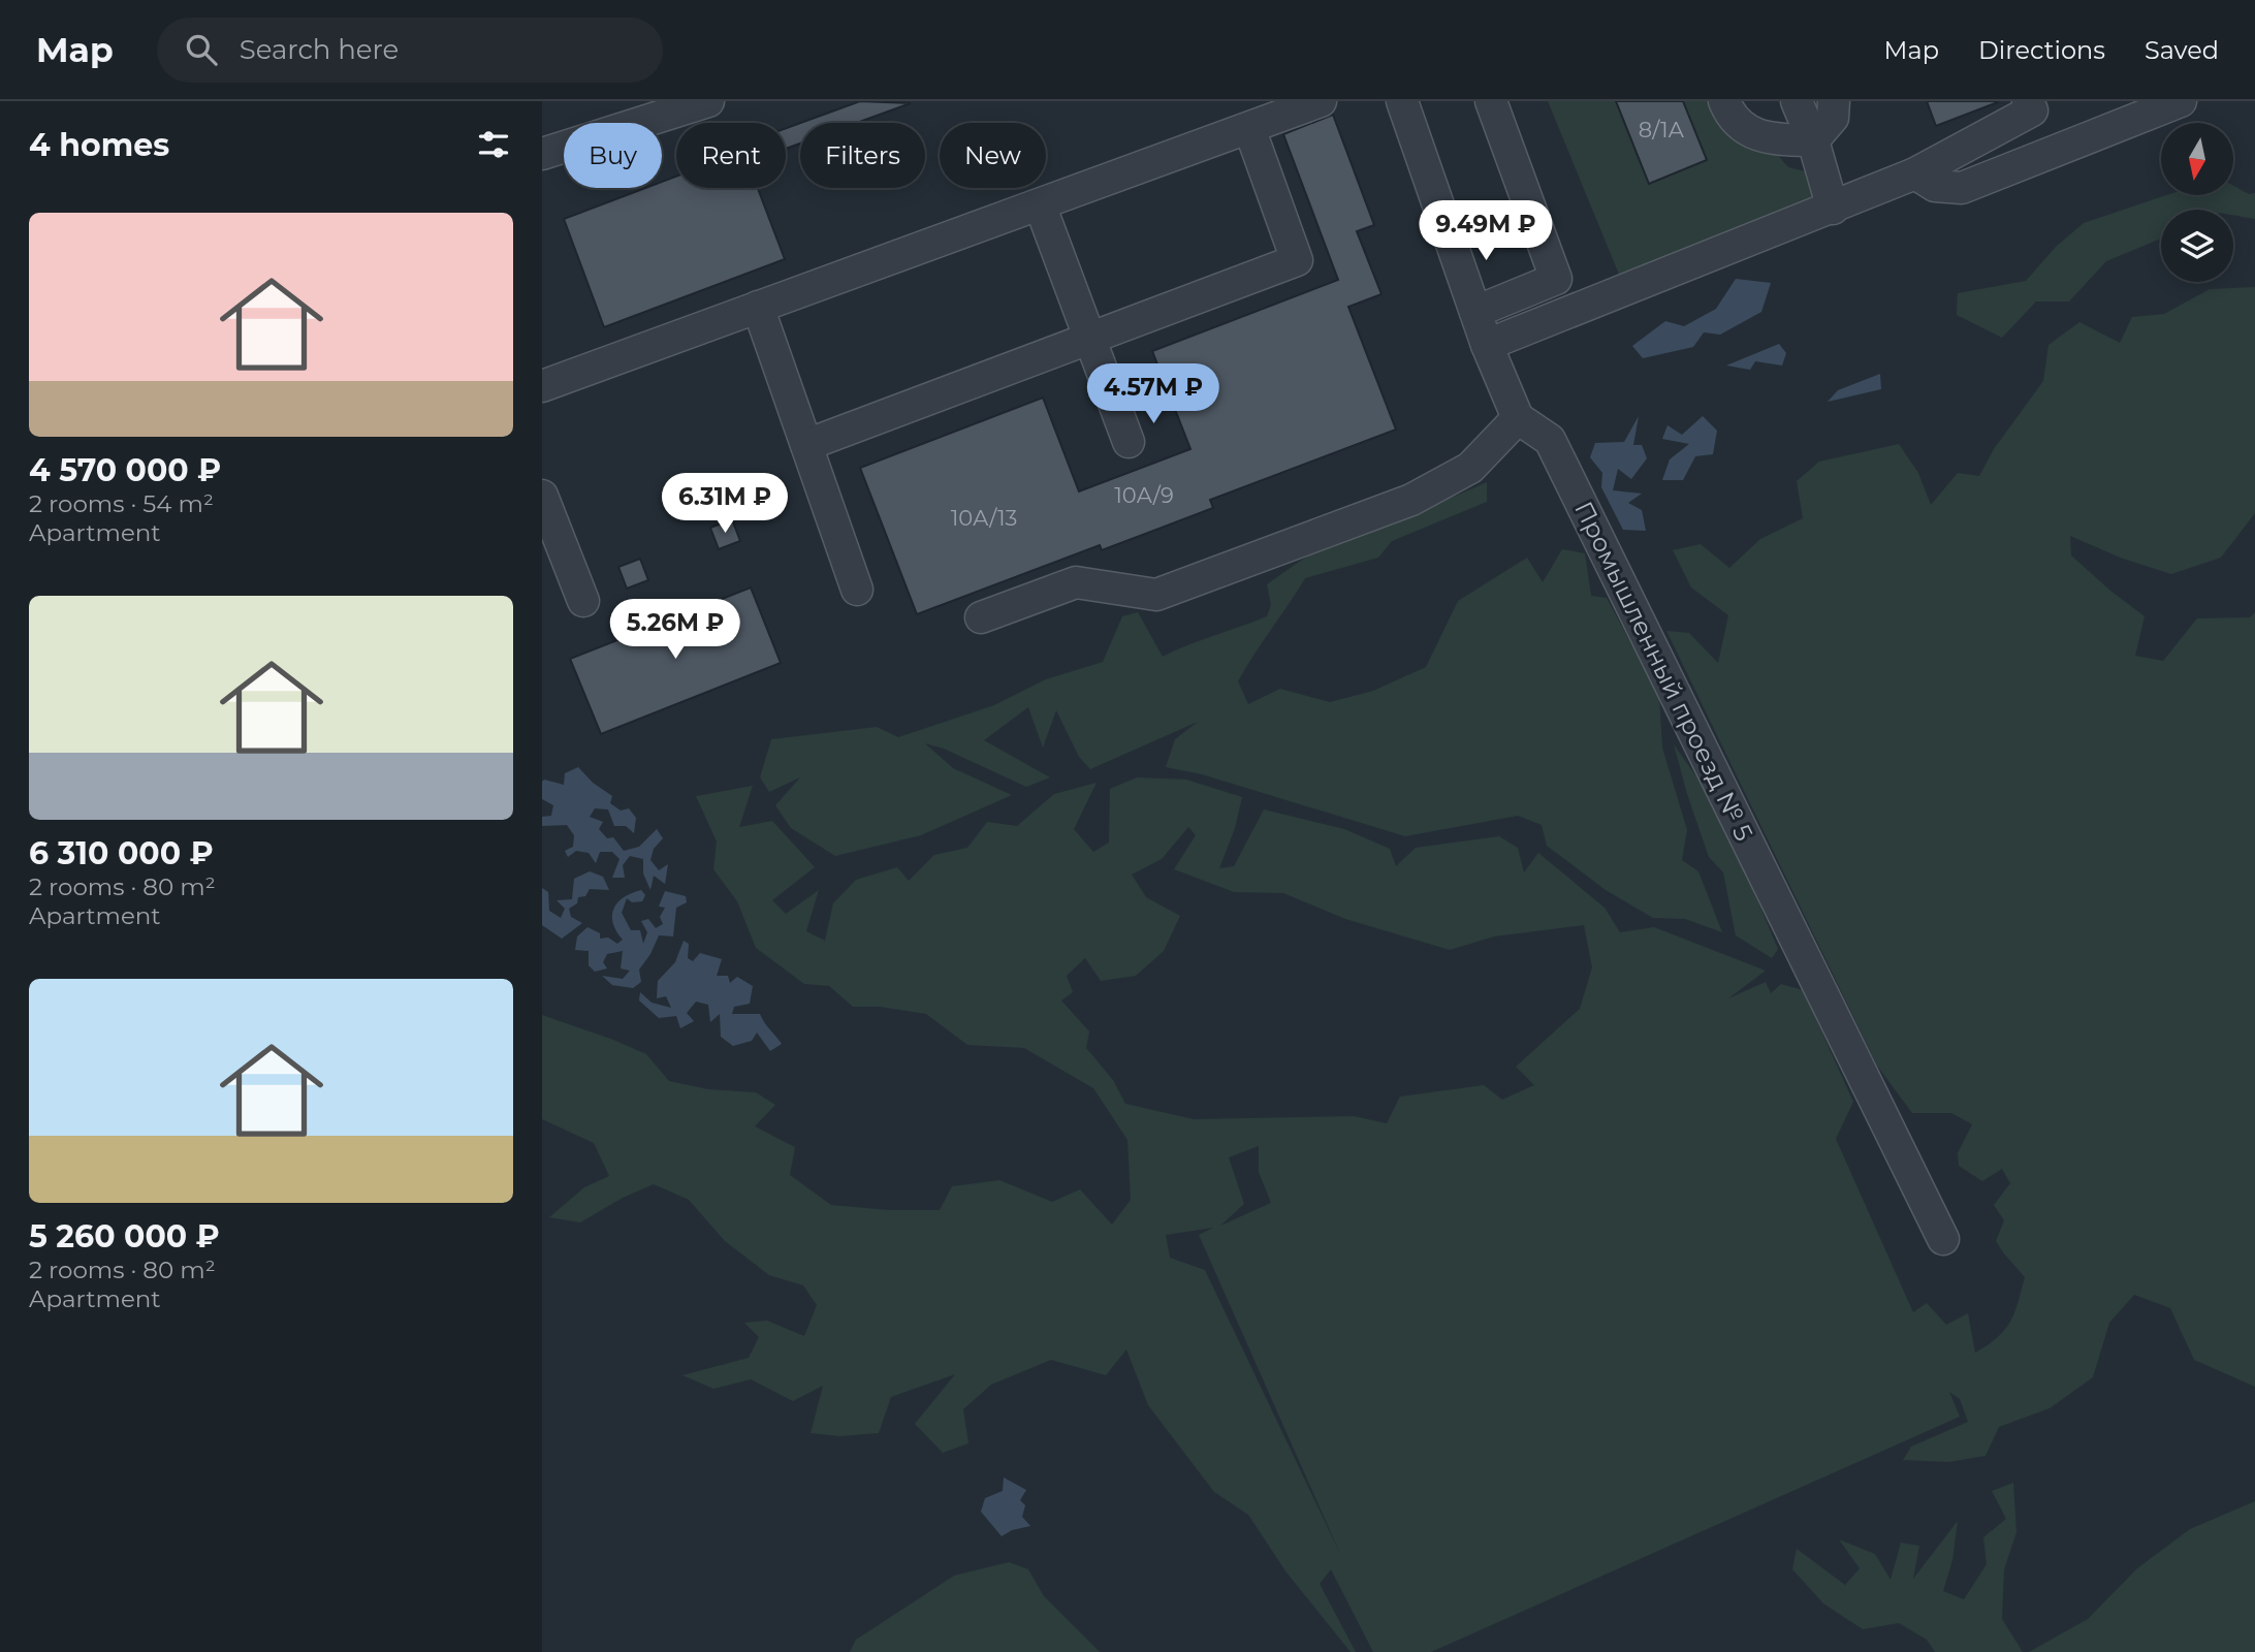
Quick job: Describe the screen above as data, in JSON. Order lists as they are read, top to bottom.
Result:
{
  "streets": {
    "street": ["Промышленный проезд № 5"]
  },
  "house_numbers": ["8/1А", "10А/9", "10А/13"],
  "north": "bottom",
  "page": {
    "header": "Map",
    "search": "Search here",
    "nav": ["Map", "Directions", "Saved"],
    "heading": "4 homes",
    "chip": [
      "Buy",
      "Rent",
      "Filters",
      "New"
    ],
    "list": [
      {
        "name": "4 570 000 ₽",
        "note": "2 rooms · 54 m² · Apartment"
      },
      {
        "name": "6 310 000 ₽",
        "note": "2 rooms · 80 m² · Apartment"
      },
      {
        "name": "5 260 000 ₽",
        "note": "2 rooms · 80 m² · Apartment"
      }
    ],
    "price": [
      "9.49M ₽",
      "4.57M ₽",
      "6.31M ₽",
      "5.26M ₽"
    ]
  }
}
